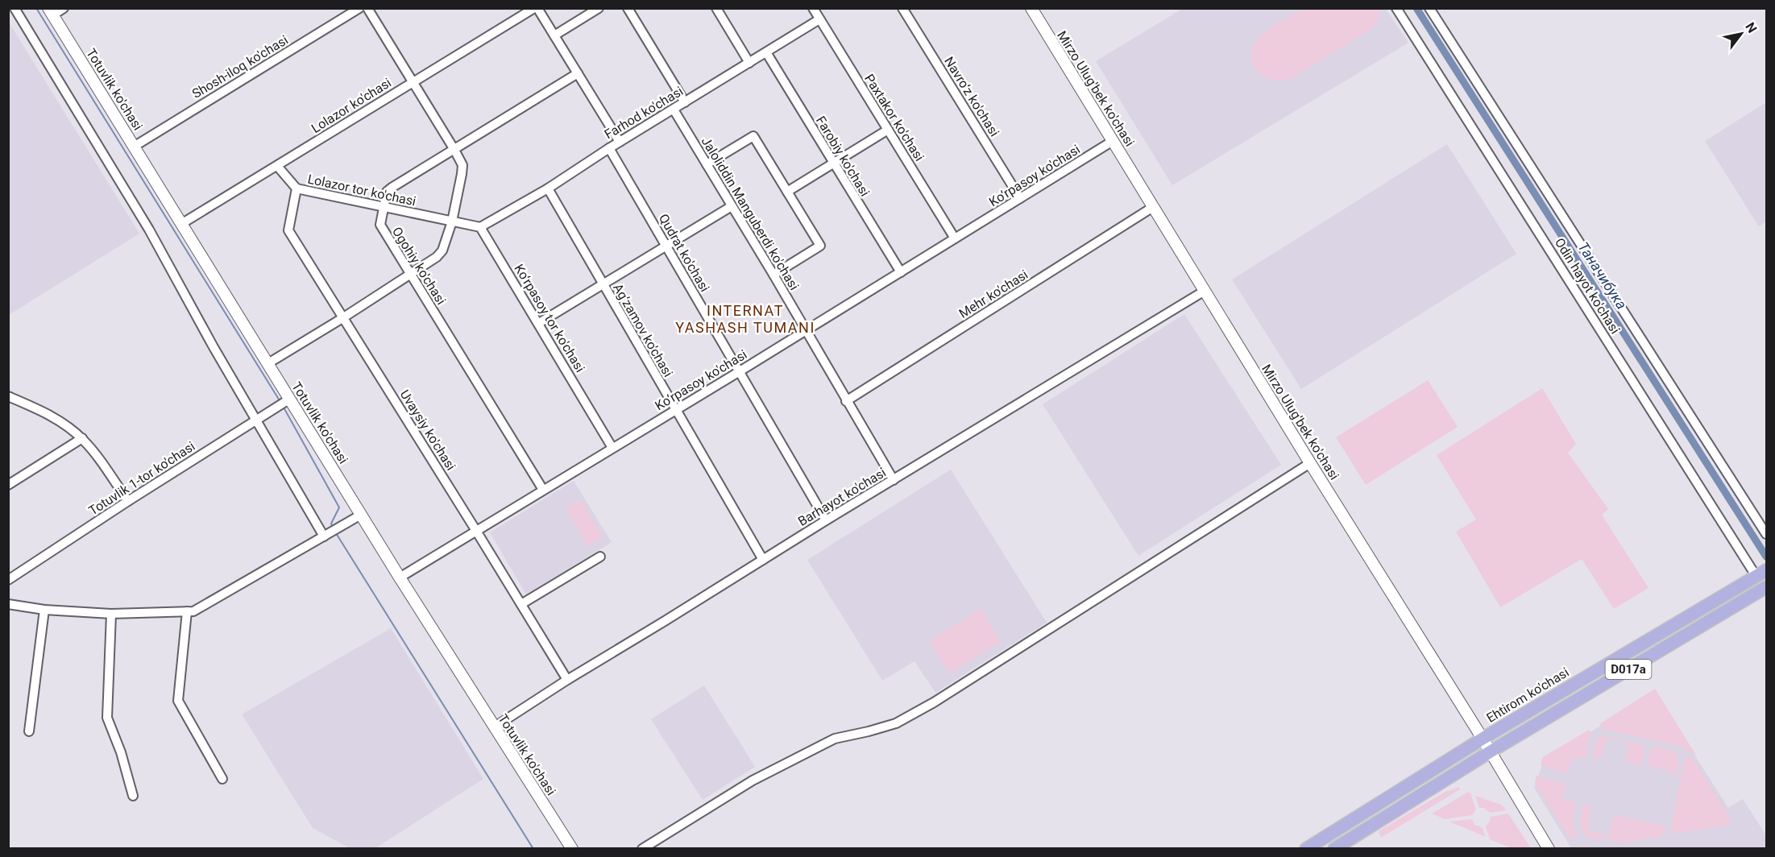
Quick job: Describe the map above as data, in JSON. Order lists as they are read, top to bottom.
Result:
{
  "streets": {
    "main road": [
      "Mirzo Ulug'bek ko'chasi",
      "Totuvlik ko'chasi",
      "D017a",
      "Ehtirom ko'chasi"
    ],
    "street": [
      "Shosh-iloq ko'chasi",
      "Navro‘z ko'chasi",
      "Lolazor ko'chasi",
      "Farhod ko'chasi",
      "Paxtakor ko'chasi",
      "Farobiy ko'chasi",
      "Ko‘rpasoy ko'chasi",
      "Lolazor tor ko'chasi",
      "Jaloliddin Manguberdi ko'chasi",
      "Qudrat ko'chasi",
      "Ogohiy ko'chasi",
      "Odin hayot ko'chasi",
      "Mehr ko'chasi",
      "Ko‘rpasoy tor ko'chasi",
      "Ag‘zamov ko'chasi",
      "Uvaysiy ko'chasi",
      "Totuvlik 1-tor ko'chasi",
      "Barhayot ko'chasi"
    ]
  },
  "crossings": [
    ["Shosh-iloq ko'chasi", "Totuvlik ko'chasi"],
    ["Mirzo Ulug'bek ko'chasi", "Ko‘rpasoy ko'chasi"],
    ["Mirzo Ulug'bek ko'chasi", "Mehr ko'chasi"],
    ["Mirzo Ulug'bek ko'chasi", "Barhayot ko'chasi"],
    ["Mirzo Ulug'bek ko'chasi", "D017a"],
    ["Mirzo Ulug'bek ko'chasi", "Ehtirom ko'chasi"],
    ["Totuvlik ko'chasi", "Lolazor ko'chasi"],
    ["Totuvlik ko'chasi", "Ko‘rpasoy ko'chasi"],
    ["Totuvlik ko'chasi", "Totuvlik 1-tor ko'chasi"],
    ["Totuvlik ko'chasi", "Barhayot ko'chasi"],
    ["Navro‘z ko'chasi", "Ko‘rpasoy ko'chasi"],
    ["Lolazor ko'chasi", "Lolazor tor ko'chasi"],
    ["Farhod ko'chasi", "Paxtakor ko'chasi"],
    ["Farhod ko'chasi", "Farobiy ko'chasi"],
    ["Farhod ko'chasi", "Jaloliddin Manguberdi ko'chasi"],
    ["Farhod ko'chasi", "Qudrat ko'chasi"],
    ["Farhod ko'chasi", "Ko‘rpasoy tor ko'chasi"],
    ["Farhod ko'chasi", "Ag‘zamov ko'chasi"],
    ["Paxtakor ko'chasi", "Ko‘rpasoy ko'chasi"],
    ["Farobiy ko'chasi", "Ko‘rpasoy ko'chasi"],
    ["Ko‘rpasoy ko'chasi", "Jaloliddin Manguberdi ko'chasi"],
    ["Ko‘rpasoy ko'chasi", "Qudrat ko'chasi"],
    ["Ko‘rpasoy ko'chasi", "Ogohiy ko'chasi"],
    ["Ko‘rpasoy ko'chasi", "Ko‘rpasoy tor ko'chasi"],
    ["Ko‘rpasoy ko'chasi", "Ag‘zamov ko'chasi"],
    ["Ko‘rpasoy ko'chasi", "Uvaysiy ko'chasi"],
    ["Lolazor tor ko'chasi", "Ogohiy ko'chasi"],
    ["Lolazor tor ko'chasi", "Uvaysiy ko'chasi"],
    ["Jaloliddin Manguberdi ko'chasi", "Mehr ko'chasi"],
    ["Jaloliddin Manguberdi ko'chasi", "Barhayot ko'chasi"],
    ["Qudrat ko'chasi", "Barhayot ko'chasi"],
    ["Odin hayot ko'chasi", "Ehtirom ko'chasi"],
    ["Ag‘zamov ko'chasi", "Barhayot ko'chasi"],
    ["Uvaysiy ko'chasi", "Barhayot ko'chasi"]
  ],
  "districts": ["INTERNAT YASHASH TUMANI"],
  "water": ["Таначибука"],
  "north": "top right"
}
